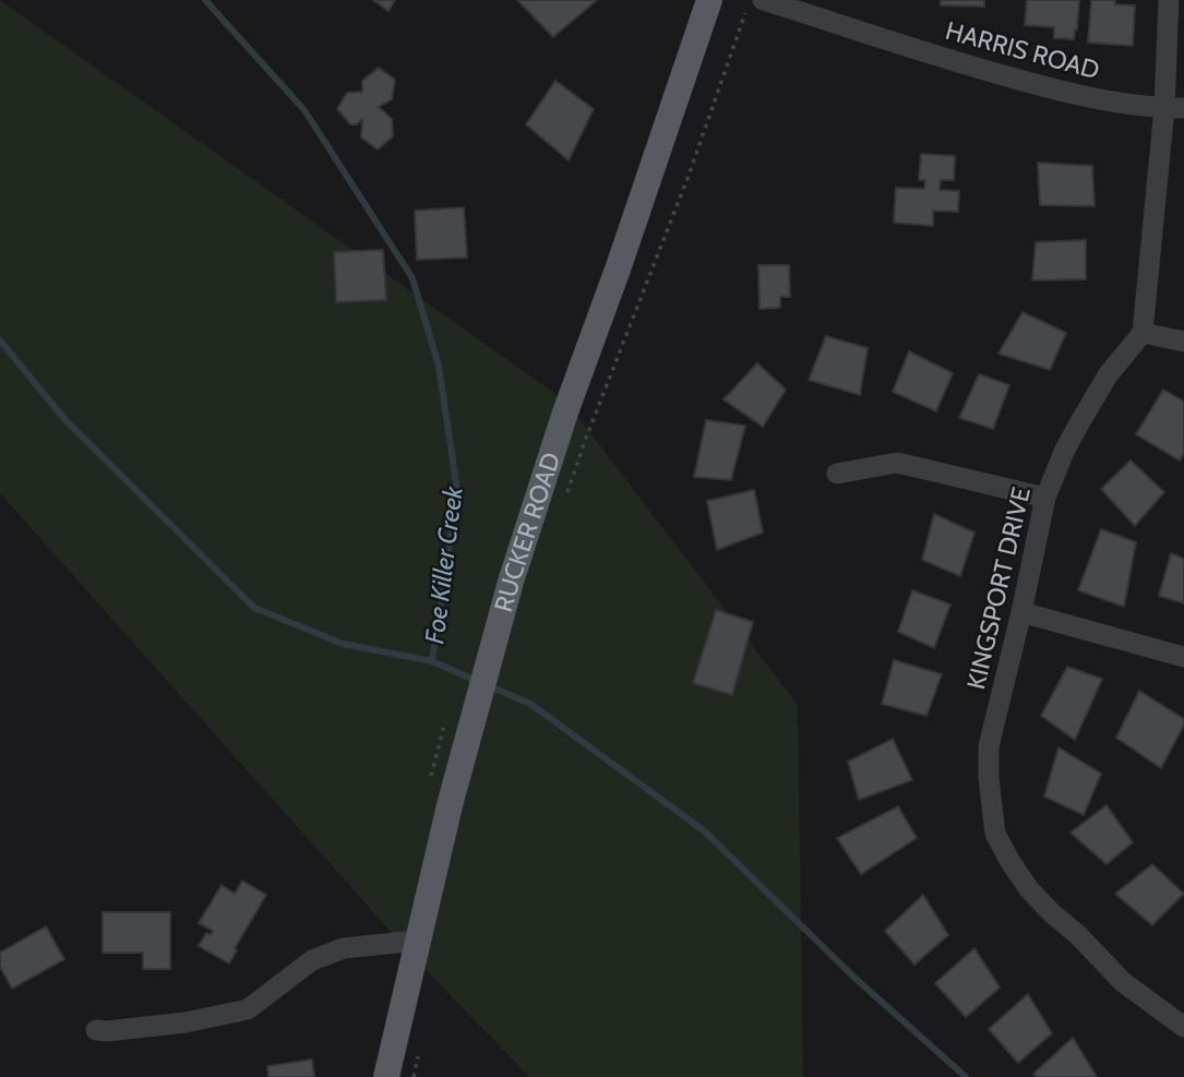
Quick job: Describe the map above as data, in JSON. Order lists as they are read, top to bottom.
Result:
{
  "streets": {
    "main road": ["RUCKER ROAD"],
    "street": ["HARRIS ROAD", "KINGSPORT DRIVE"]
  },
  "water": ["Foe Killer Creek"]
}
